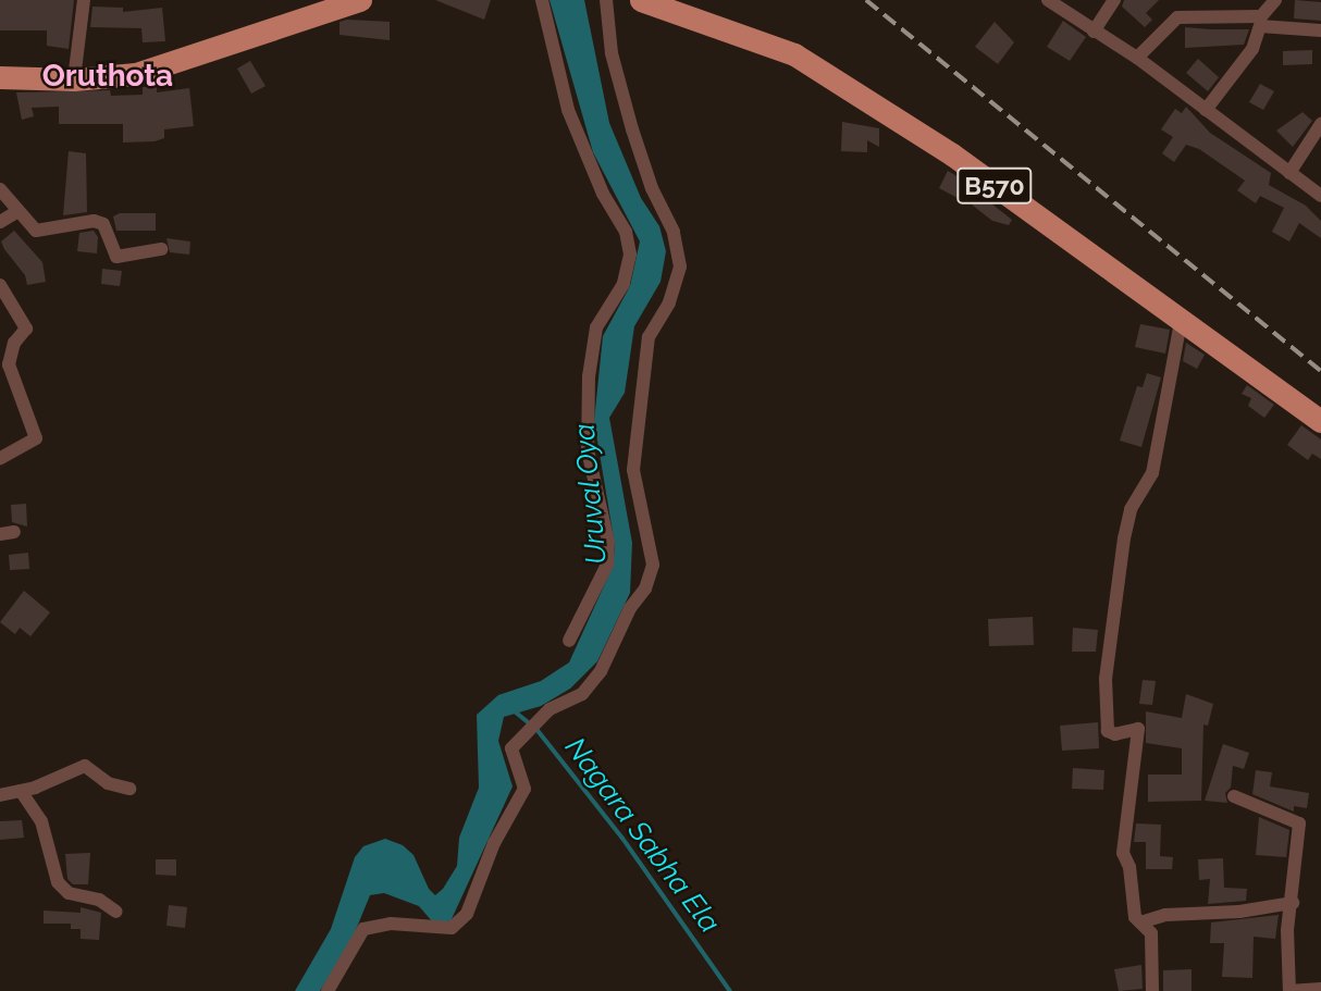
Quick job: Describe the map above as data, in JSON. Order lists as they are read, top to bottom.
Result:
{
  "streets": {
    "main road": ["B570"]
  },
  "districts": ["Oruthota"],
  "water": ["Uruval Oya", "Nagara Sabha Ela"]
}
